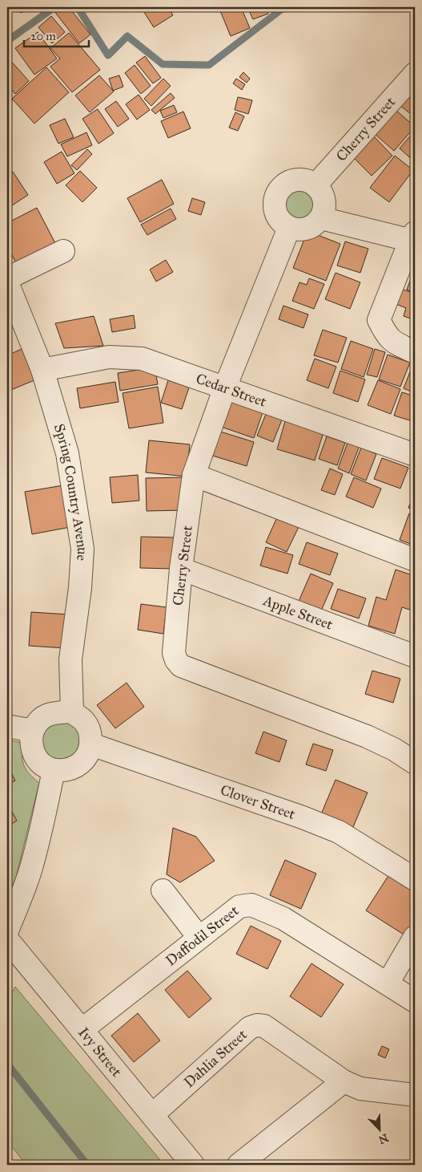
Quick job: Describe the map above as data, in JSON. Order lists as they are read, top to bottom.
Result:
{
  "streets": {
    "street": [
      "Cherry Street",
      "Cedar Street",
      "Spring Country Avenue",
      "Apple Street",
      "Clover Street",
      "Daffodil Street",
      "Ivy Street",
      "Dahlia Street"
    ]
  },
  "crossings": [
    ["Cherry Street", "Cedar Street"],
    ["Cherry Street", "Apple Street"],
    ["Cedar Street", "Spring Country Avenue"],
    ["Spring Country Avenue", "Clover Street"],
    ["Daffodil Street", "Ivy Street"],
    ["Ivy Street", "Dahlia Street"]
  ],
  "scale_bar": "20 m",
  "north": "bottom right"
}
